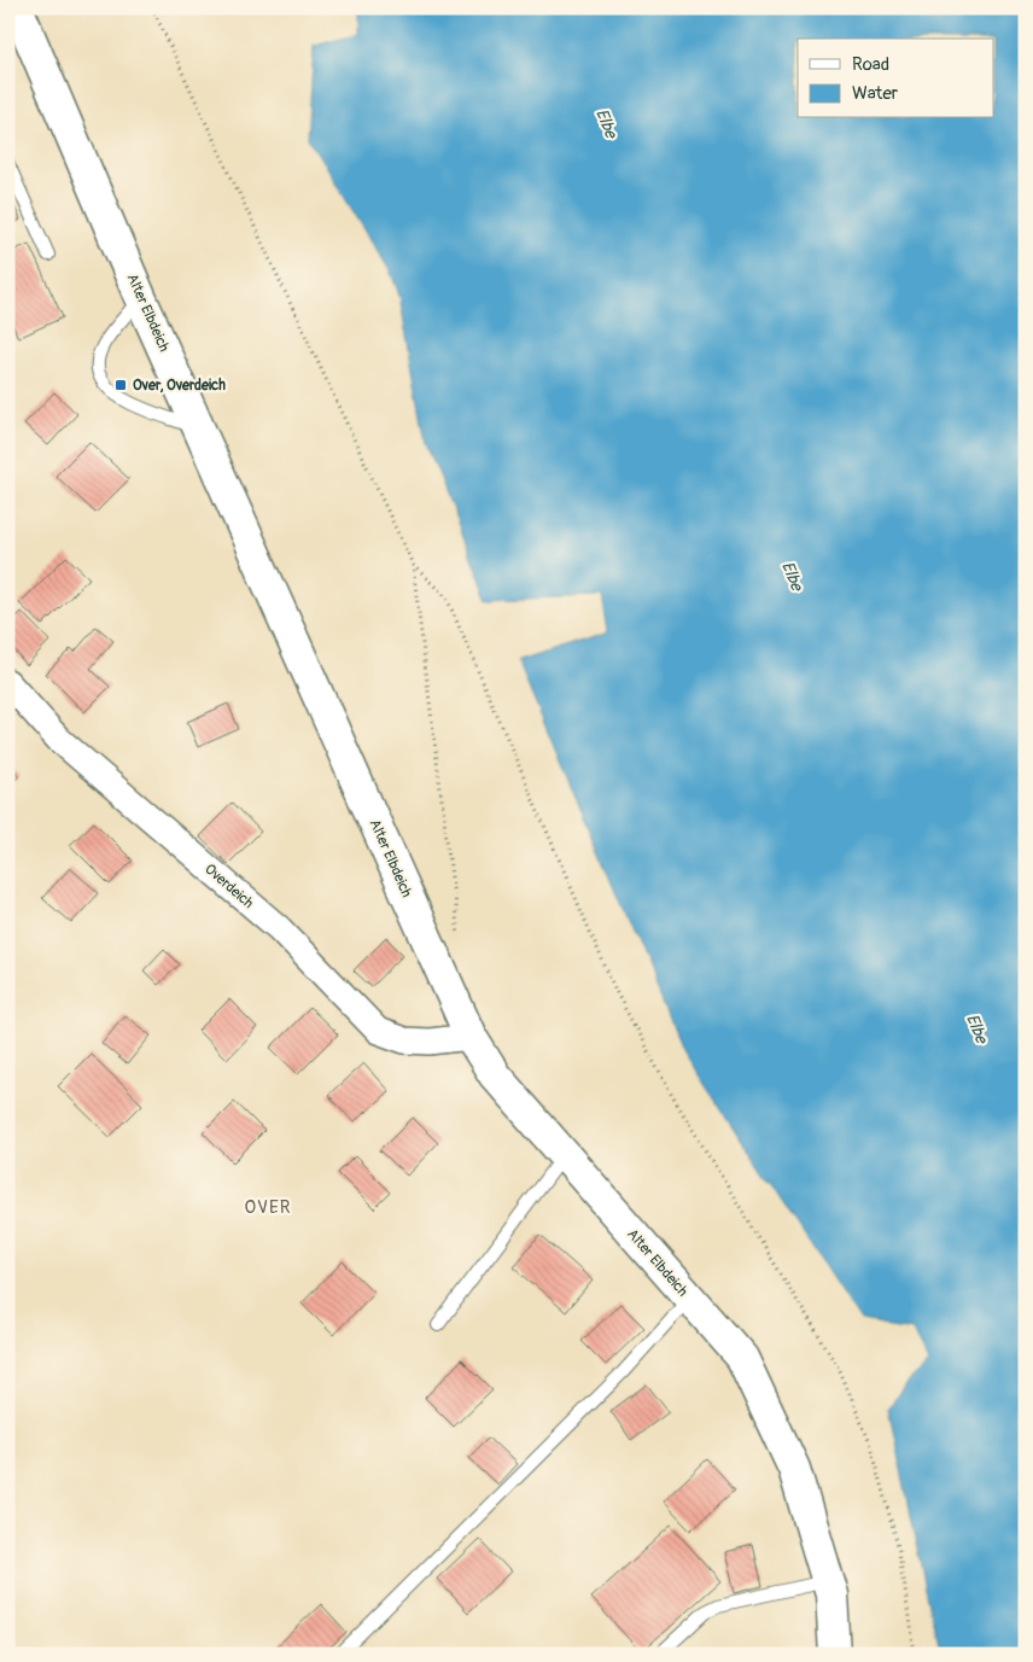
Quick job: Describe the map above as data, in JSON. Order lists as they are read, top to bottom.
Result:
{
  "streets": {
    "street": ["Alter Elbdeich", "Overdeich"]
  },
  "crossings": [
    ["Alter Elbdeich", "Overdeich"]
  ],
  "districts": ["OVER"],
  "water": ["Elbe"],
  "places": {
    "transit": ["Over, Overdeich"]
  },
  "legend": ["Road", "Water"]
}
